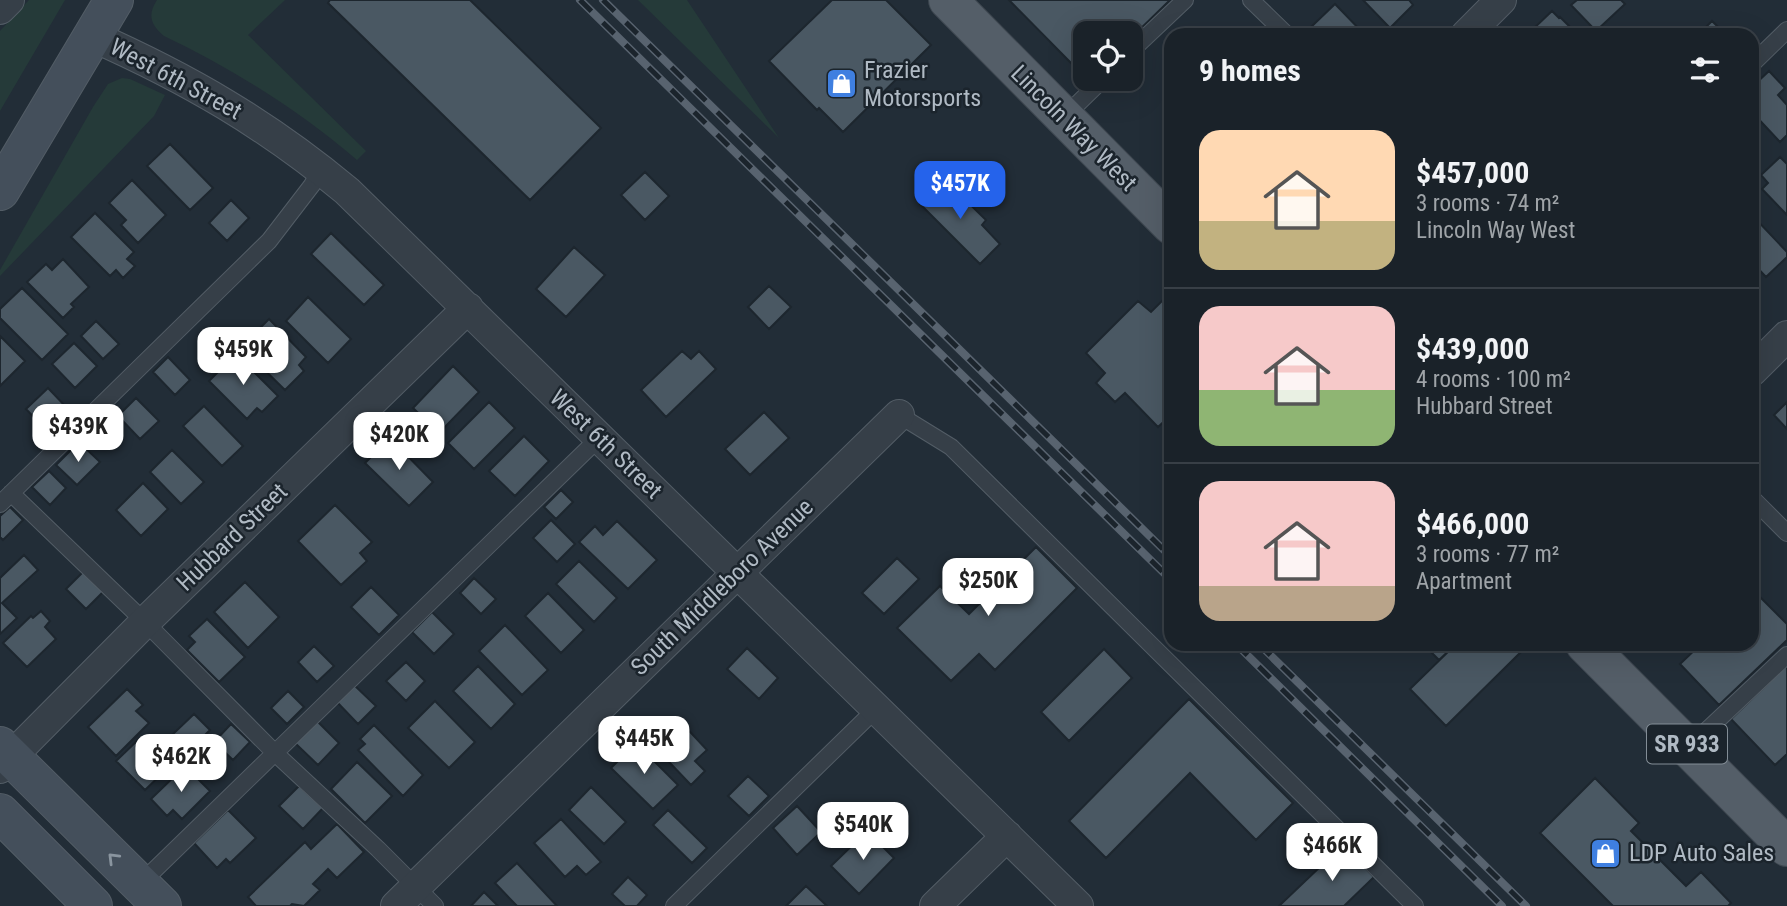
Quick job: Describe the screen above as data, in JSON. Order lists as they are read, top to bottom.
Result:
{
  "streets": {
    "main road": ["Lincoln Way West", "SR 933"],
    "street": ["West 6th Street", "Hubbard Street", "South Middleboro Avenue"]
  },
  "crossings": [
    ["West 6th Street", "Hubbard Street"],
    ["West 6th Street", "South Middleboro Avenue"]
  ],
  "places": {
    "shop": ["Frazier Motorsports", "LDP Auto Sales"]
  },
  "page": {
    "heading": "9 homes",
    "list": [
      {
        "name": "$457,000",
        "note": "3 rooms · 74 m² · Lincoln Way West"
      },
      {
        "name": "$439,000",
        "note": "4 rooms · 100 m² · Hubbard Street"
      },
      {
        "name": "$466,000",
        "note": "3 rooms · 77 m² · Apartment"
      }
    ],
    "price": [
      "$457K",
      "$459K",
      "$439K",
      "$420K",
      "$250K",
      "$445K",
      "$462K",
      "$540K",
      "$466K"
    ]
  }
}
